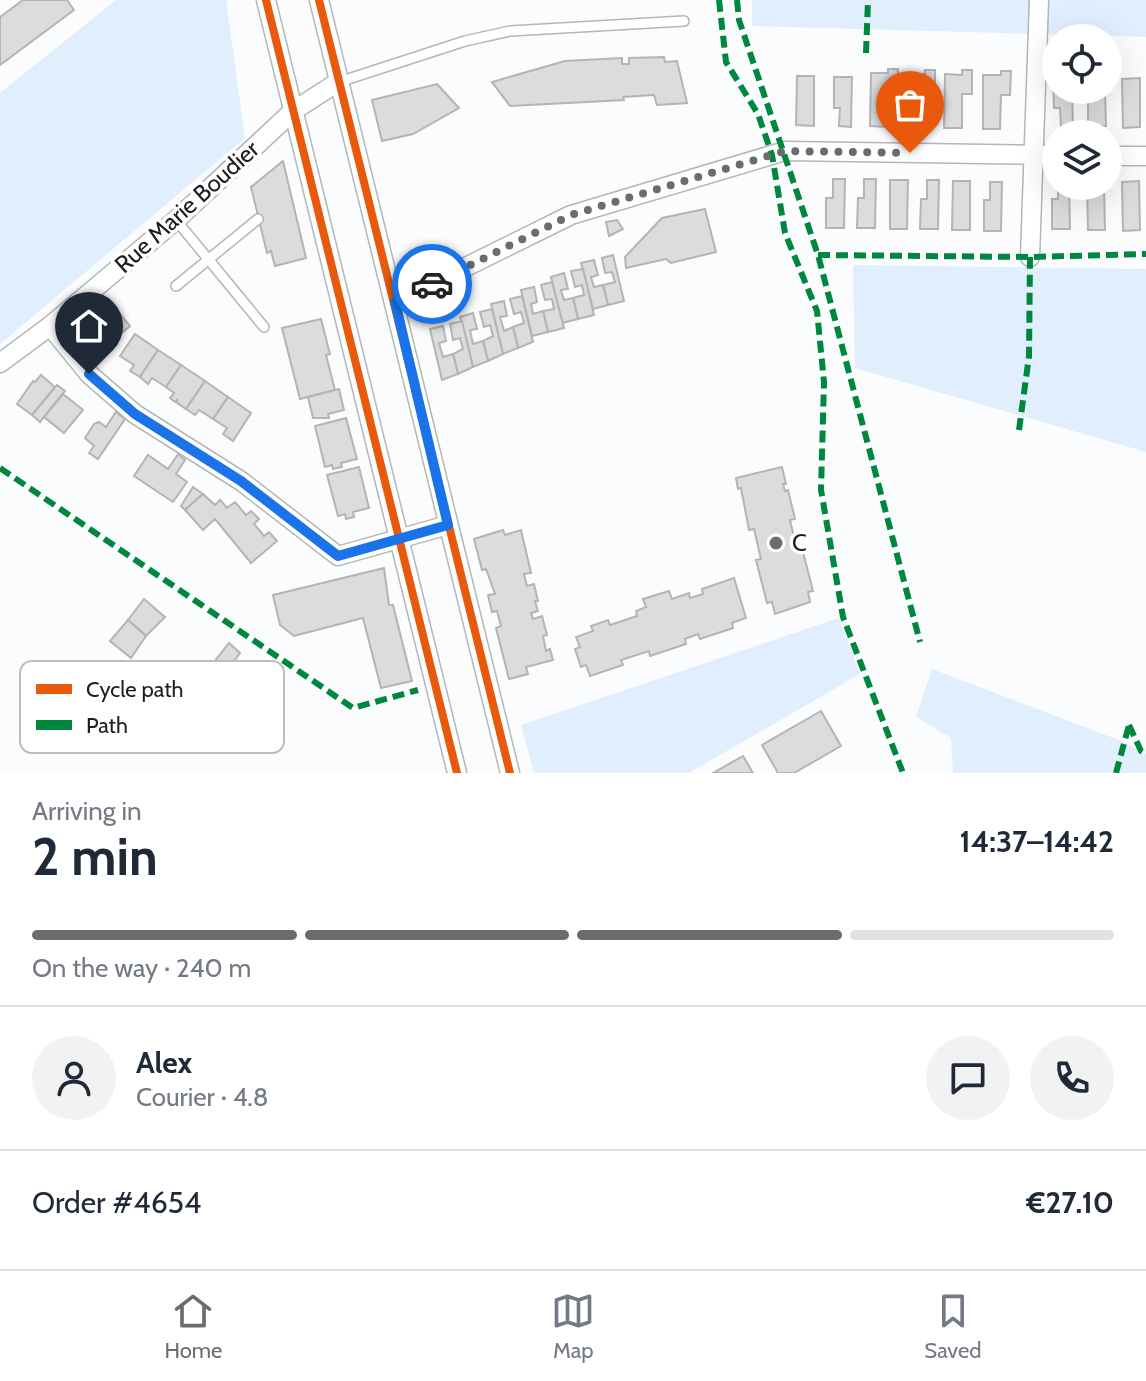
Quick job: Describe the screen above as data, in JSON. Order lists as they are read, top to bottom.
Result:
{
  "streets": {
    "street": ["Rue Marie Boudier"]
  },
  "places": ["C"],
  "legend": ["Cycle path", "Path"],
  "page": {
    "heading": ["2 min", "Arriving in", "14:37–14:42"],
    "panel": [
      "Alex",
      "Courier · 4.8",
      "Order #4654",
      "€27.10"
    ],
    "bar": "On the way · 240 m",
    "tabs": ["Home", "Map", "Saved"]
  }
}
